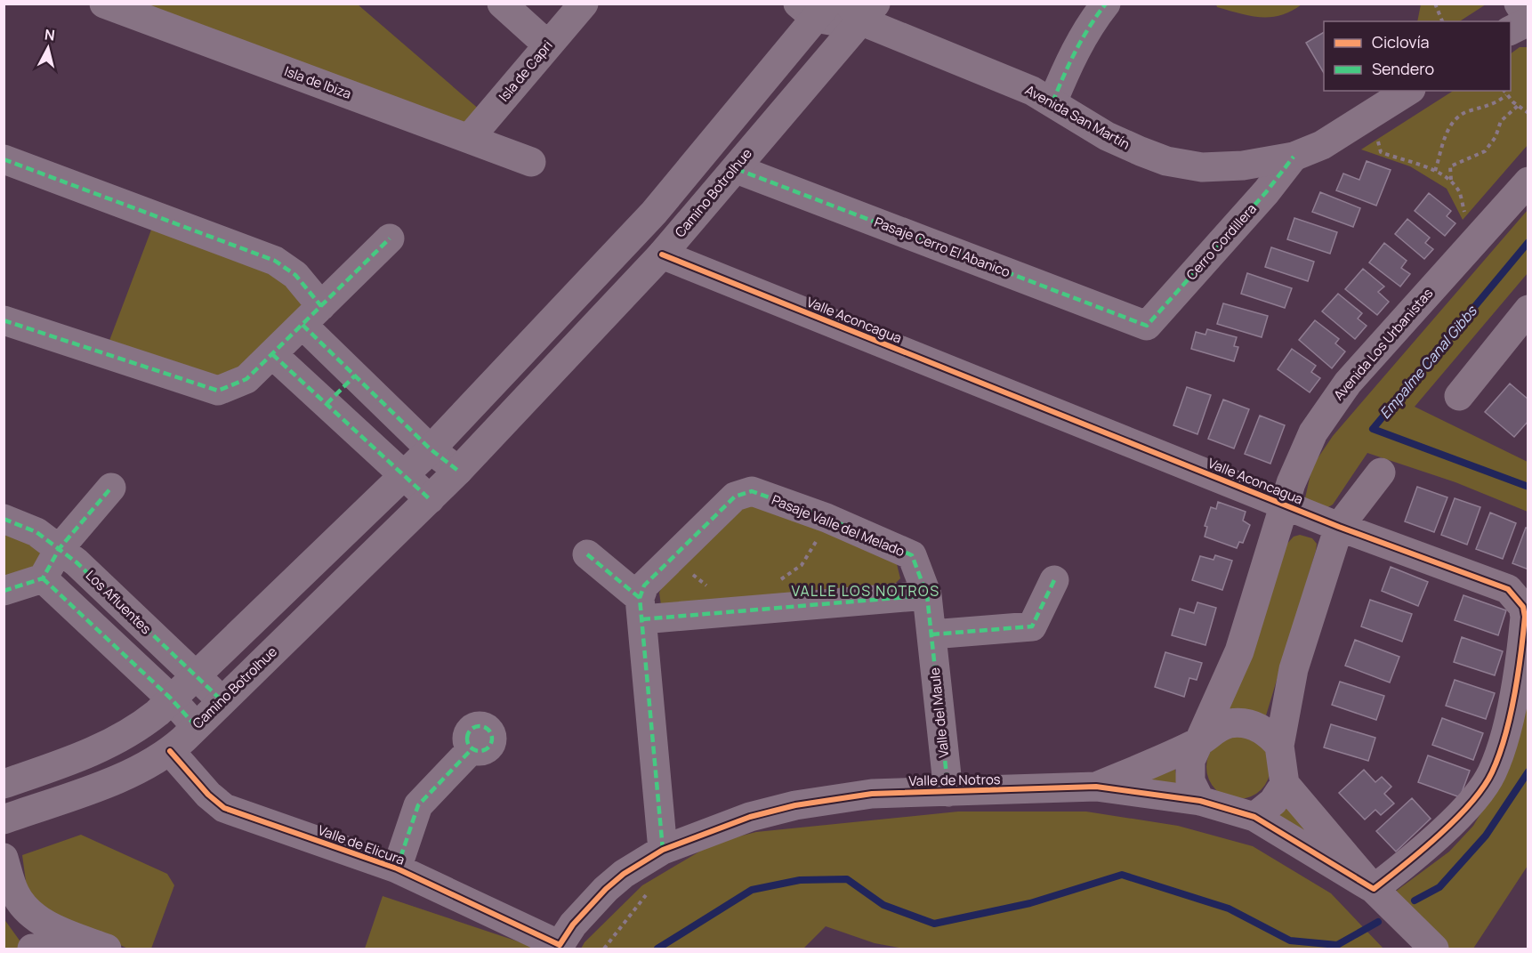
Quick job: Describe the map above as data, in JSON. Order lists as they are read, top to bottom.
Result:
{
  "streets": {
    "street": [
      "Isla de Capri",
      "Isla de Ibiza",
      "Avenida San Martín",
      "Camino Botrolhue",
      "Cerro Cordillera",
      "Pasaje Cerro El Abanico",
      "Valle Aconcagua",
      "Avenida Los Urbanistas",
      "Pasaje Valle del Melado",
      "Los Afluentes",
      "Valle del Maule",
      "Valle de Notros",
      "Valle de Elicura"
    ]
  },
  "crossings": [
    ["Isla de Capri", "Isla de Ibiza"],
    ["Avenida San Martín", "Camino Botrolhue"],
    ["Avenida San Martín", "Cerro Cordillera"],
    ["Camino Botrolhue", "Pasaje Cerro El Abanico"],
    ["Camino Botrolhue", "Valle Aconcagua"],
    ["Camino Botrolhue", "Los Afluentes"],
    ["Camino Botrolhue", "Valle de Elicura"],
    ["Cerro Cordillera", "Pasaje Cerro El Abanico"],
    ["Valle Aconcagua", "Avenida Los Urbanistas"],
    ["Valle Aconcagua", "Valle de Notros"],
    ["Avenida Los Urbanistas", "Valle de Notros"],
    ["Pasaje Valle del Melado", "Valle del Maule"],
    ["Valle del Maule", "Valle de Notros"],
    ["Valle de Notros", "Valle de Elicura"]
  ],
  "districts": ["VALLE LOS NOTROS"],
  "water": ["Empalme Canal Gibbs"],
  "legend": ["Ciclovía", "Sendero"],
  "north": "top"
}
